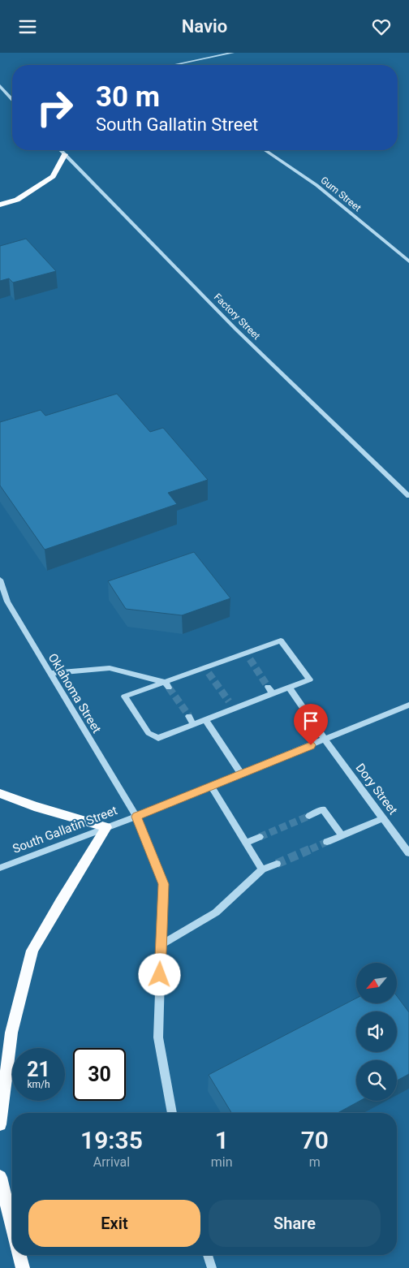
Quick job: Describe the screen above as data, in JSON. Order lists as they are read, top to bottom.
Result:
{
  "streets": {
    "street": [
      "Gum Street",
      "Factory Street",
      "Oklahoma Street",
      "Dory Street",
      "South Gallatin Street"
    ]
  },
  "crossings": [
    ["Oklahoma Street", "South Gallatin Street"],
    ["Dory Street", "South Gallatin Street"]
  ],
  "north": "bottom left",
  "page": {
    "header": "Navio",
    "turn": ["30 m", "South Gallatin Street"],
    "speed": "21 km/h",
    "limit": "30",
    "eta": [
      "19:35",
      "Arrival",
      "1",
      "min",
      "70",
      "m"
    ],
    "buttons": ["Exit", "Share"]
  }
}
